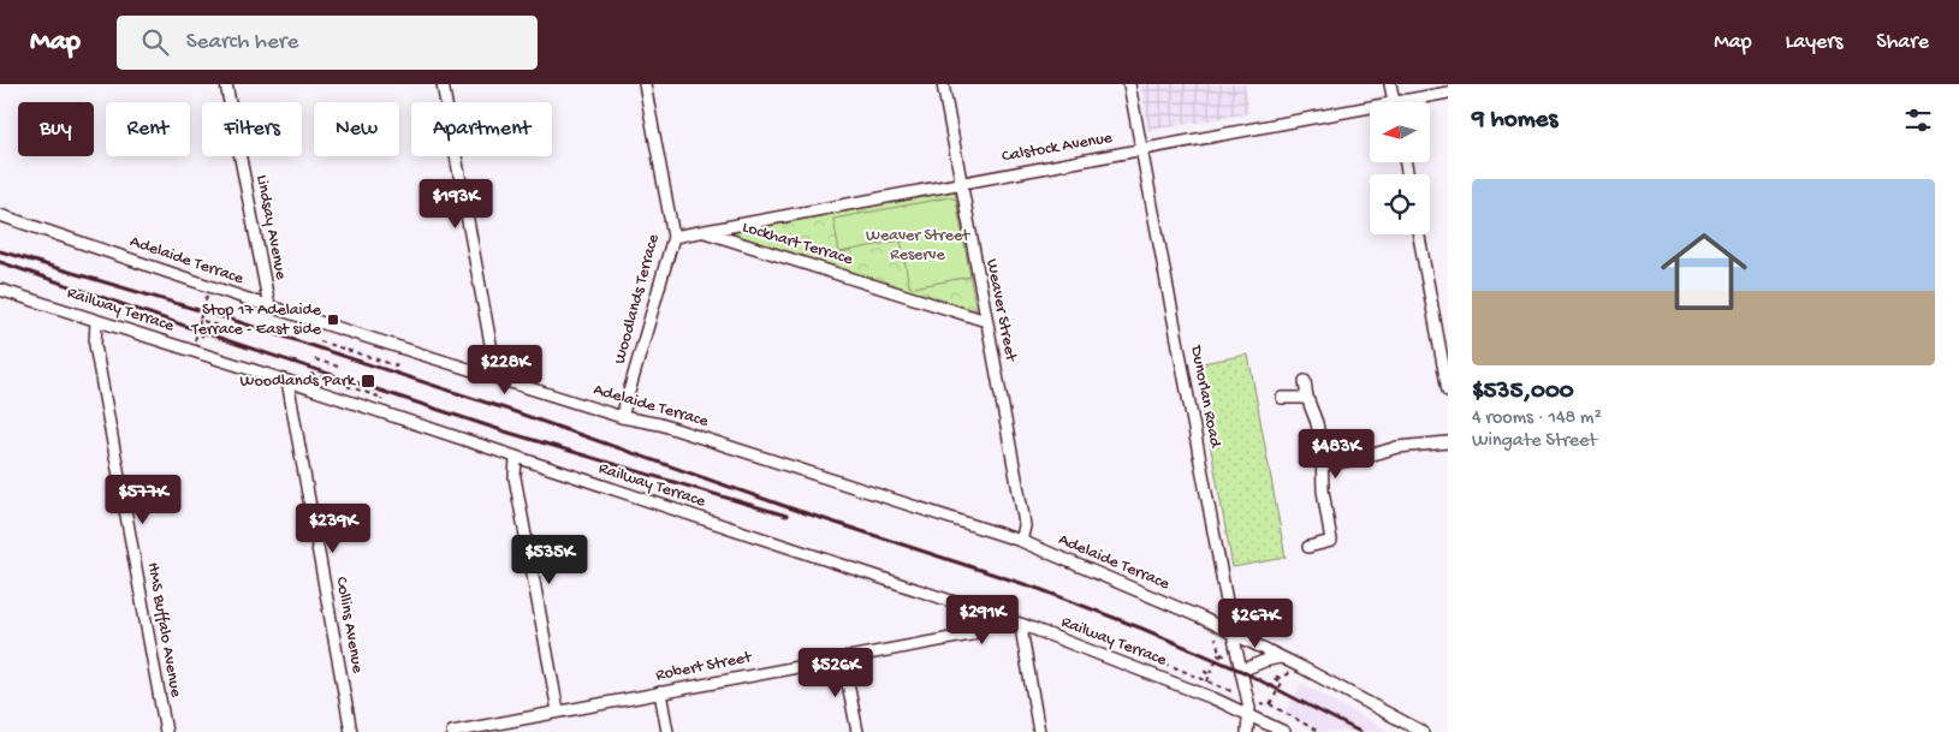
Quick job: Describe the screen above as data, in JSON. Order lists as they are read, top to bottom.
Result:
{
  "streets": {
    "street": [
      "Calstock Avenue",
      "Lindsay Avenue",
      "Lockhart Terrace",
      "Adelaide Terrace",
      "Woodlands Terrace",
      "Railway Terrace",
      "Weaver Street",
      "Dunorlan Road",
      "Collins Avenue",
      "HMS Buffalo Avenue",
      "Robert Street"
    ]
  },
  "crossings": [
    ["Calstock Avenue", "Lockhart Terrace"],
    ["Calstock Avenue", "Woodlands Terrace"],
    ["Calstock Avenue", "Weaver Street"],
    ["Calstock Avenue", "Dunorlan Road"],
    ["Lindsay Avenue", "Adelaide Terrace"],
    ["Lockhart Terrace", "Weaver Street"],
    ["Adelaide Terrace", "Woodlands Terrace"],
    ["Adelaide Terrace", "Weaver Street"],
    ["Adelaide Terrace", "Dunorlan Road"],
    ["Railway Terrace", "Dunorlan Road"],
    ["Railway Terrace", "Collins Avenue"],
    ["Railway Terrace", "HMS Buffalo Avenue"],
    ["Railway Terrace", "Robert Street"]
  ],
  "parks": ["Weaver Street Reserve"],
  "places": {
    "transit": ["Stop 17 Adelaide Terrace - East side", "Woodlands Park"]
  },
  "north": "left",
  "page": {
    "header": "Map",
    "search": "Search here",
    "nav": ["Map", "Layers", "Share"],
    "heading": "9 homes",
    "chip": [
      "Buy",
      "Rent",
      "Filters",
      "New",
      "Apartment"
    ],
    "list": [
      {
        "name": "$535,000",
        "note": "4 rooms · 148 m² · Wingate Street"
      }
    ],
    "price": [
      "$193K",
      "$228K",
      "$483K",
      "$577K",
      "$239K",
      "$535K",
      "$291K",
      "$267K",
      "$526K"
    ]
  }
}
